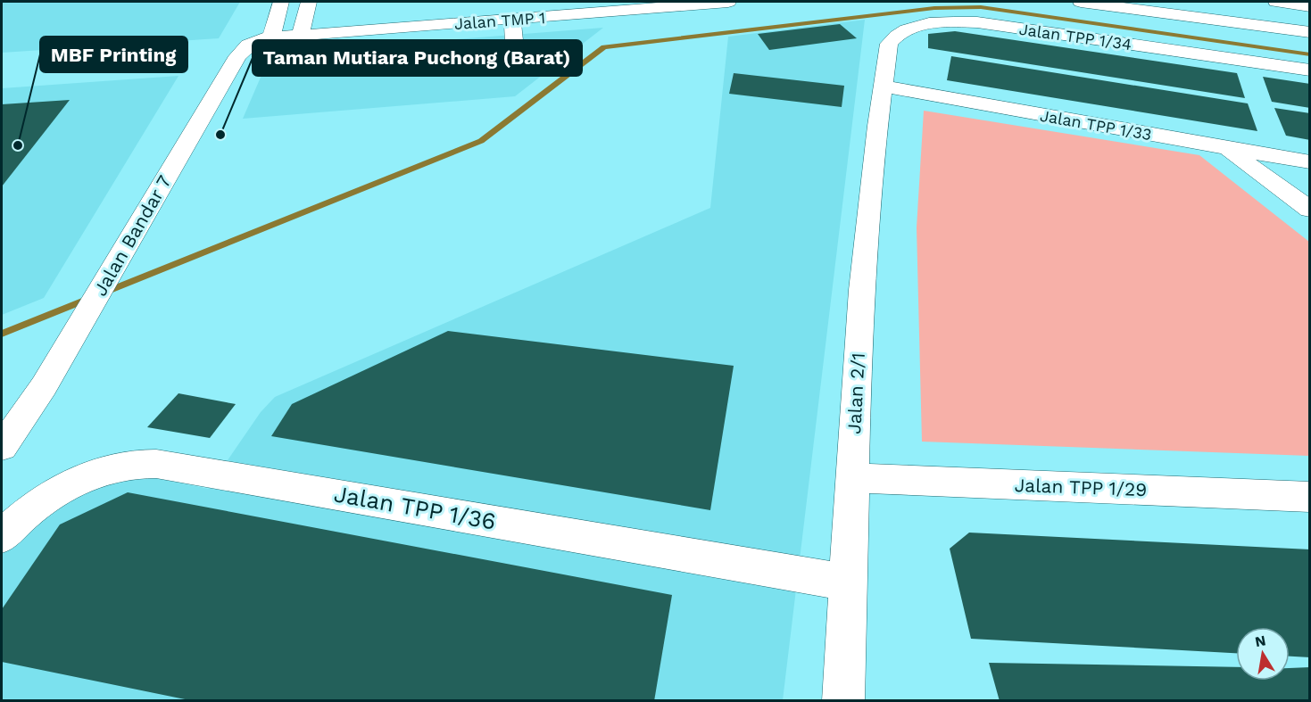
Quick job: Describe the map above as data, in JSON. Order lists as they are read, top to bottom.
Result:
{
  "streets": {
    "street": [
      "Jalan TMP 1",
      "Jalan TPP 1/34",
      "Jalan TPP 1/33",
      "Jalan Bandar 7",
      "Jalan 2/1",
      "Jalan TPP 1/29",
      "Jalan TPP 1/36"
    ]
  },
  "crossings": [
    ["Jalan TMP 1", "Jalan Bandar 7"],
    ["Jalan TPP 1/34", "Jalan TPP 1/33"],
    ["Jalan TPP 1/34", "Jalan 2/1"],
    ["Jalan TPP 1/33", "Jalan 2/1"],
    ["Jalan 2/1", "Jalan TPP 1/29"],
    ["Jalan 2/1", "Jalan TPP 1/36"]
  ],
  "places": ["Taman Mutiara Puchong (Barat)", "MBF Printing"],
  "north": "top"
}
